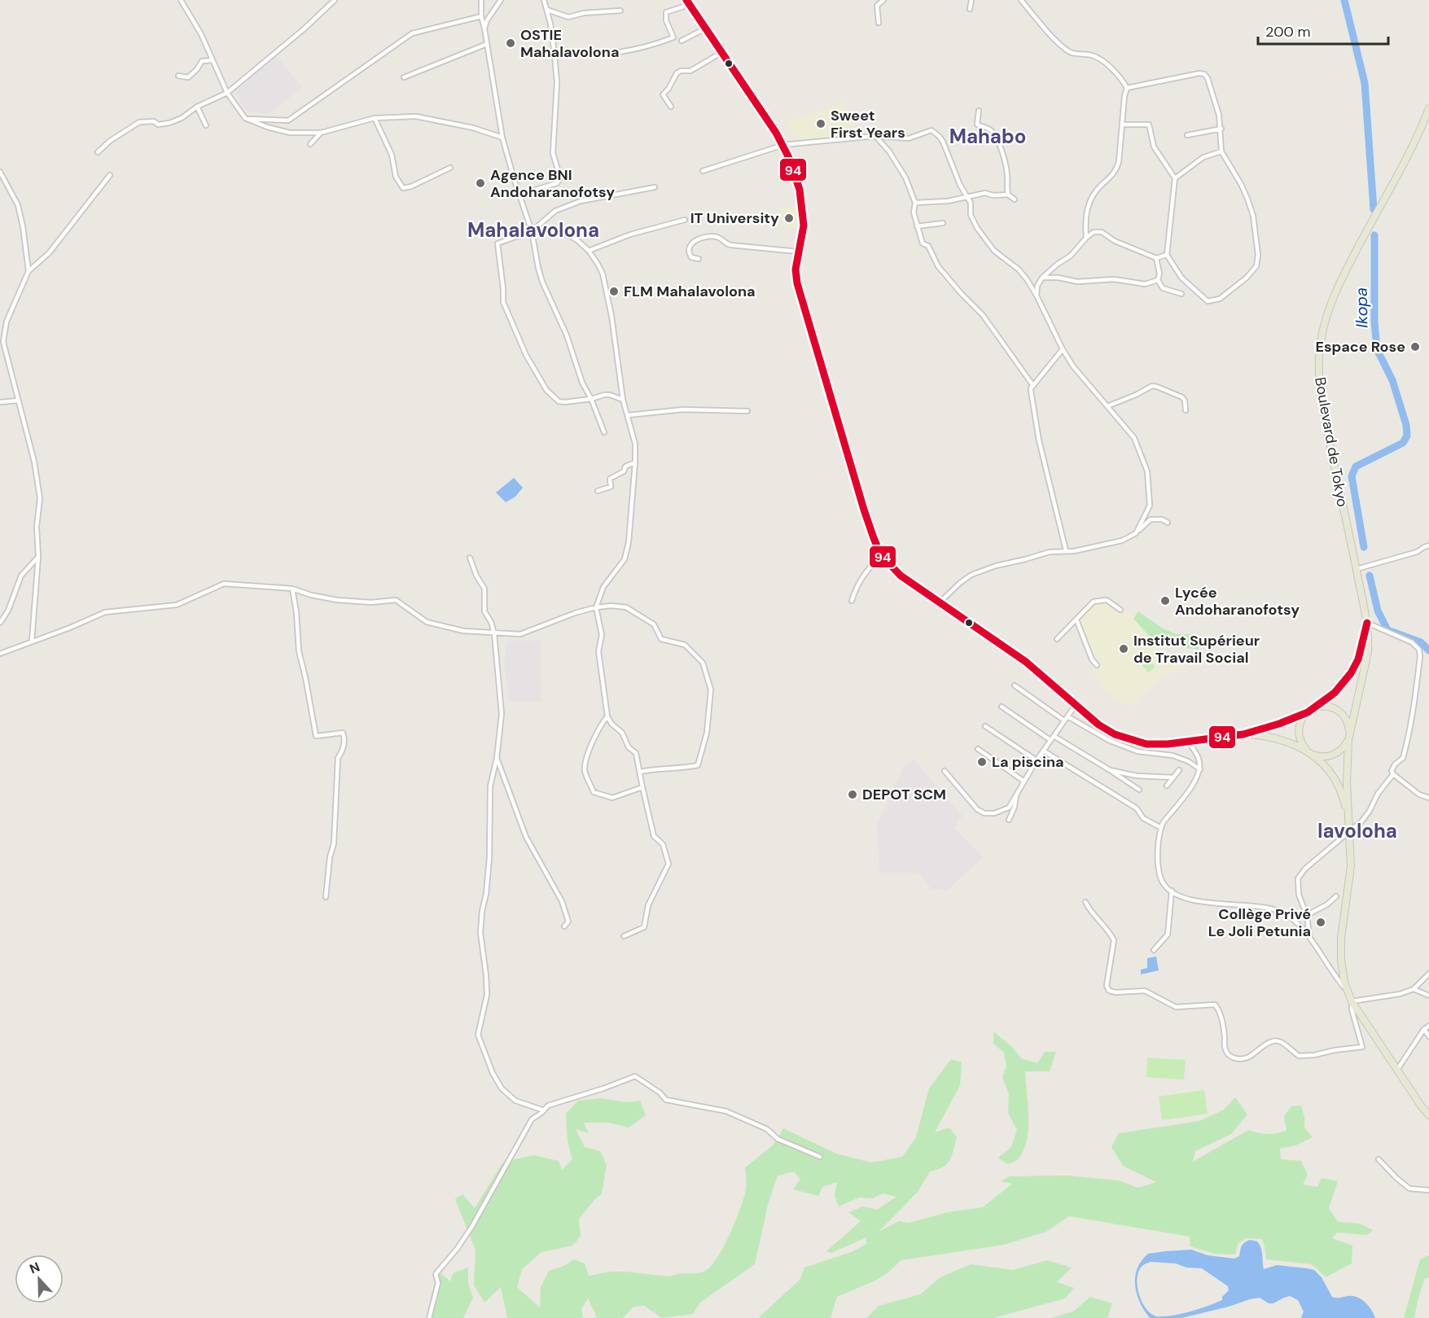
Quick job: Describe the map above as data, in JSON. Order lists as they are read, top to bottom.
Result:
{
  "streets": {
    "main road": ["Boulevard de Tokyo"]
  },
  "districts": ["Mahabo", "Mahalavolona", "Iavoloha"],
  "water": ["Ikopa"],
  "places": [
    "OSTIE Mahalavolona",
    "Sweet First Years",
    "Agence BNI Andoharanofotsy",
    "IT University",
    "FLM Mahalavolona",
    "Espace Rose",
    "Lycée Andoharanofotsy",
    "Institut Supérieur de Travail Social",
    "La piscina",
    "DEPOT SCM",
    "Collège Privé Le Joli Petunia"
  ],
  "lines": ["transit line 94"],
  "scale_bar": "200 m",
  "north": "top"
}
